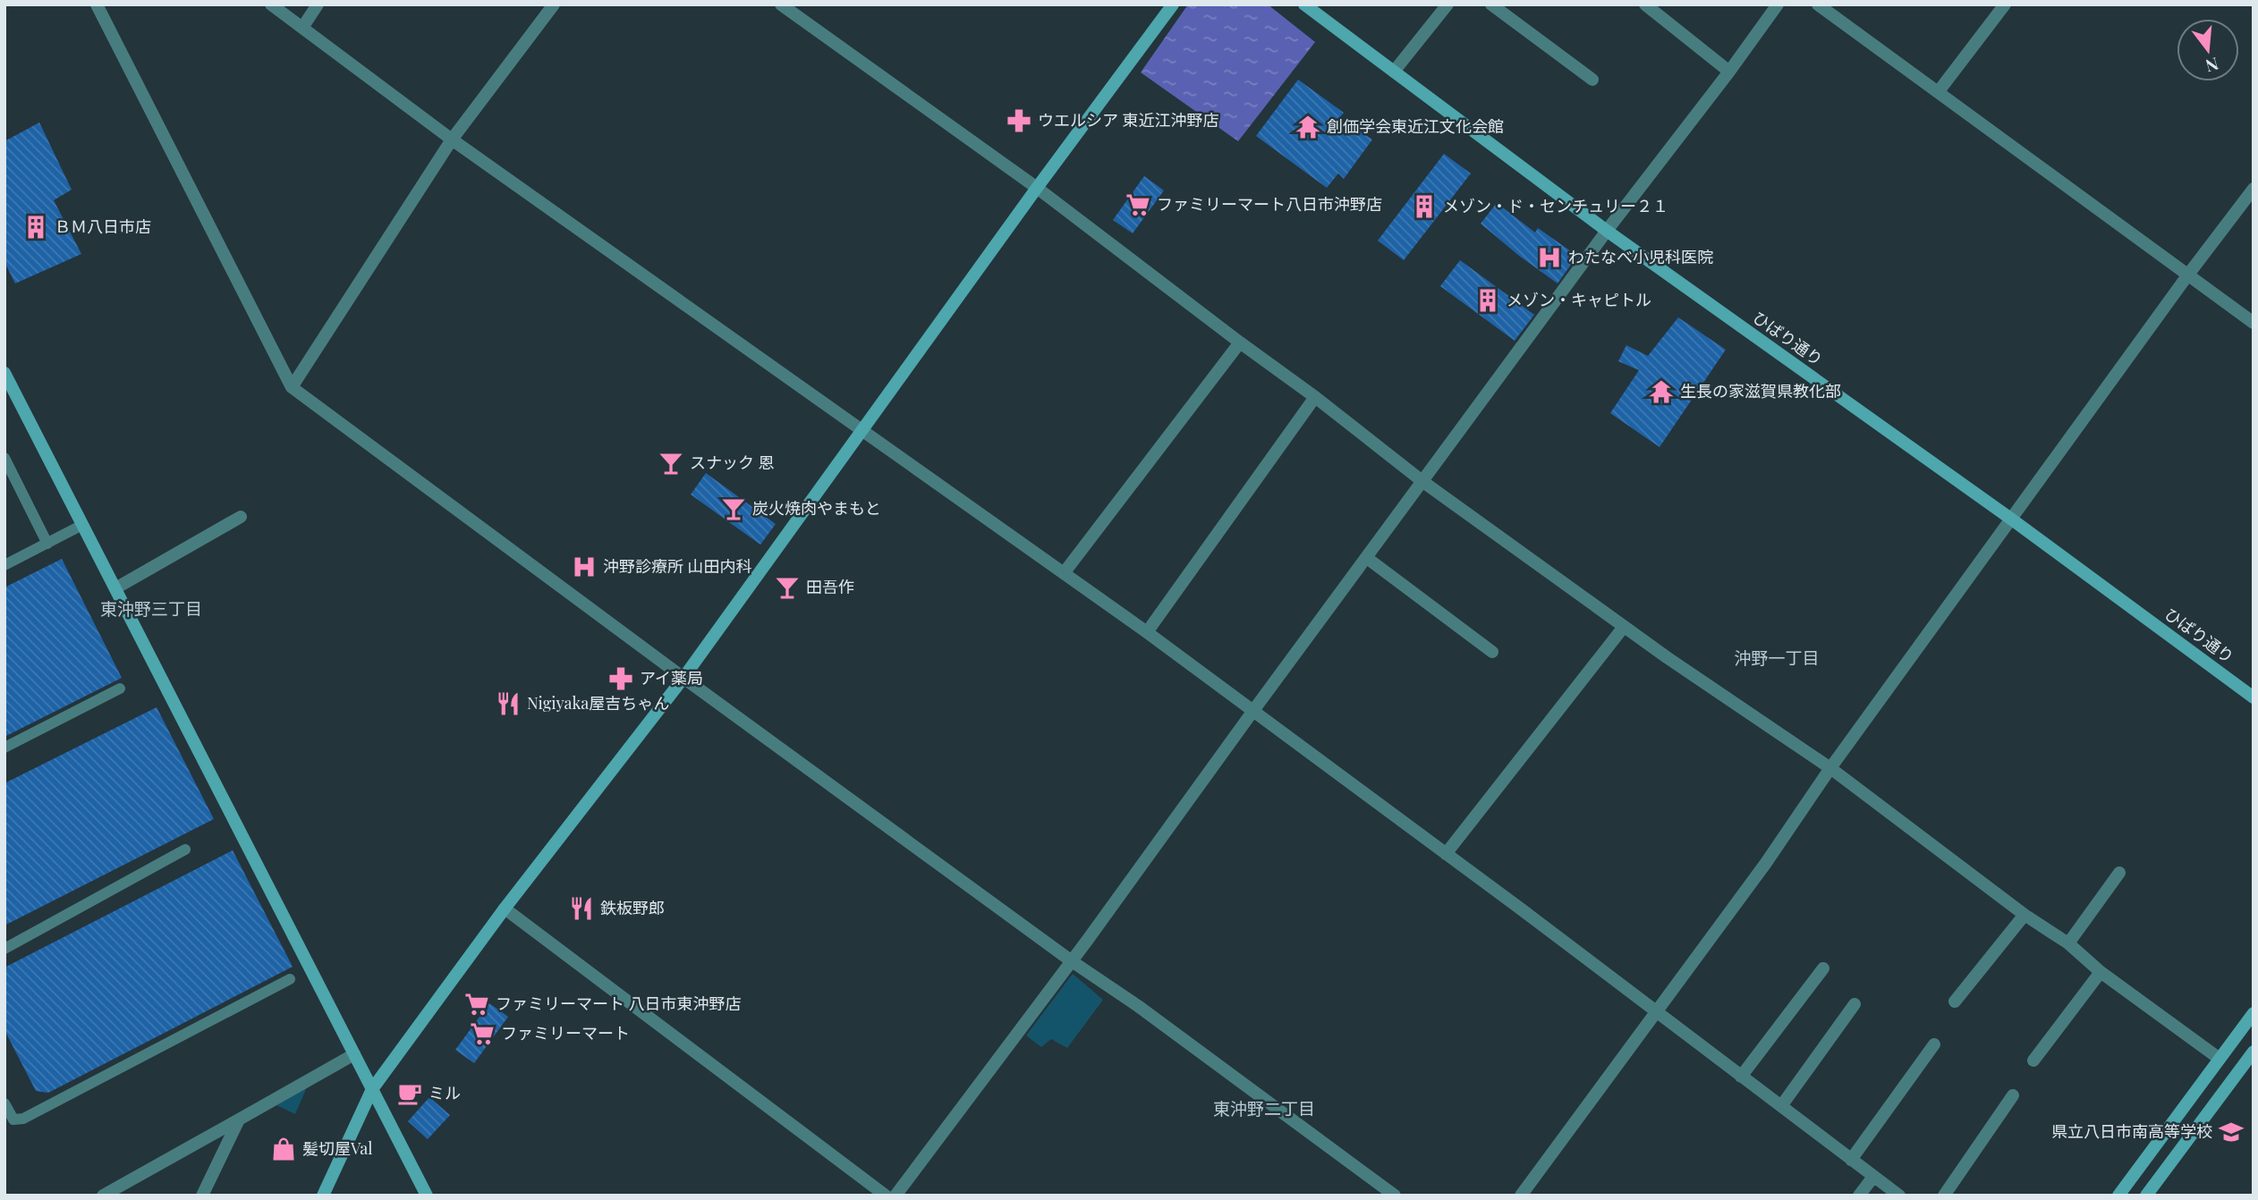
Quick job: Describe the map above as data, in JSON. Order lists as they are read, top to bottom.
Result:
{
  "streets": {
    "street": ["ひばり通り"]
  },
  "districts": ["東沖野三丁目", "沖野一丁目", "東沖野二丁目"],
  "places": {
    "pharmacy": ["ウエルシア 東近江沖野店", "アイ薬局"],
    "temple": ["創価学会東近江文化会館", "生長の家滋賀県教化部"],
    "supermarket": ["ファミリーマート八日市沖野店", "ファミリーマート 八日市東沖野店", "ファミリーマート"],
    "building": ["メゾン・ド・センチュリー２１", "ＢＭ八日市店", "メゾン・キャピトル"],
    "hospital": ["わたなべ小児科医院", "沖野診療所 山田内科"],
    "bar": ["スナック 恩", "炭火焼肉やまもと", "田吾作"],
    "restaurant": ["Nigiyaka屋吉ちゃん", "鉄板野郎"],
    "cafe": ["ミル"],
    "school or university": ["県立八日市南高等学校"],
    "shop": ["髪切屋Val"]
  },
  "north": "bottom"
}
